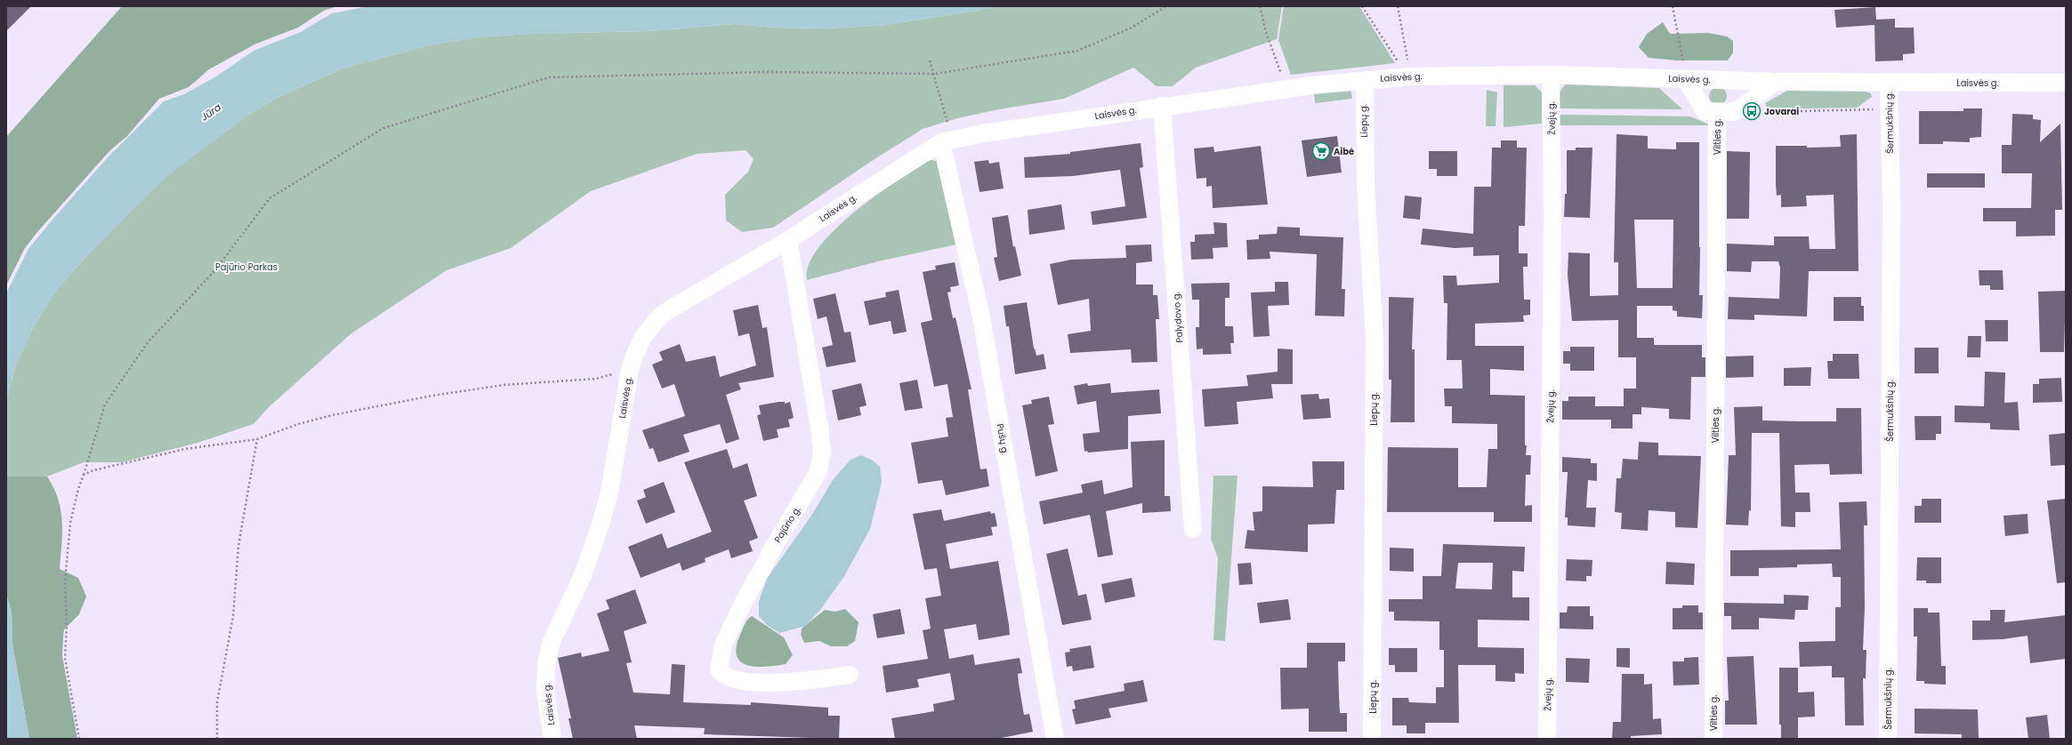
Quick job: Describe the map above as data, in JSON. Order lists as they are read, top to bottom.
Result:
{
  "streets": {
    "street": [
      "Laisvės g.",
      "Žvejų g.",
      "Liepų g.",
      "Šermukšnių g.",
      "Vilties g.",
      "Palydovo g.",
      "Pušų g.",
      "Pajūrio g."
    ]
  },
  "crossings": [
    ["Laisvės g.", "Žvejų g."],
    ["Laisvės g.", "Liepų g."],
    ["Laisvės g.", "Šermukšnių g."],
    ["Laisvės g.", "Palydovo g."],
    ["Laisvės g.", "Pušų g."],
    ["Laisvės g.", "Pajūrio g."]
  ],
  "water": ["Jūra"],
  "parks": ["Pajūrio Parkas"],
  "places": {
    "bus stop": ["Jovarai"],
    "supermarket": ["Aibė"]
  }
}
